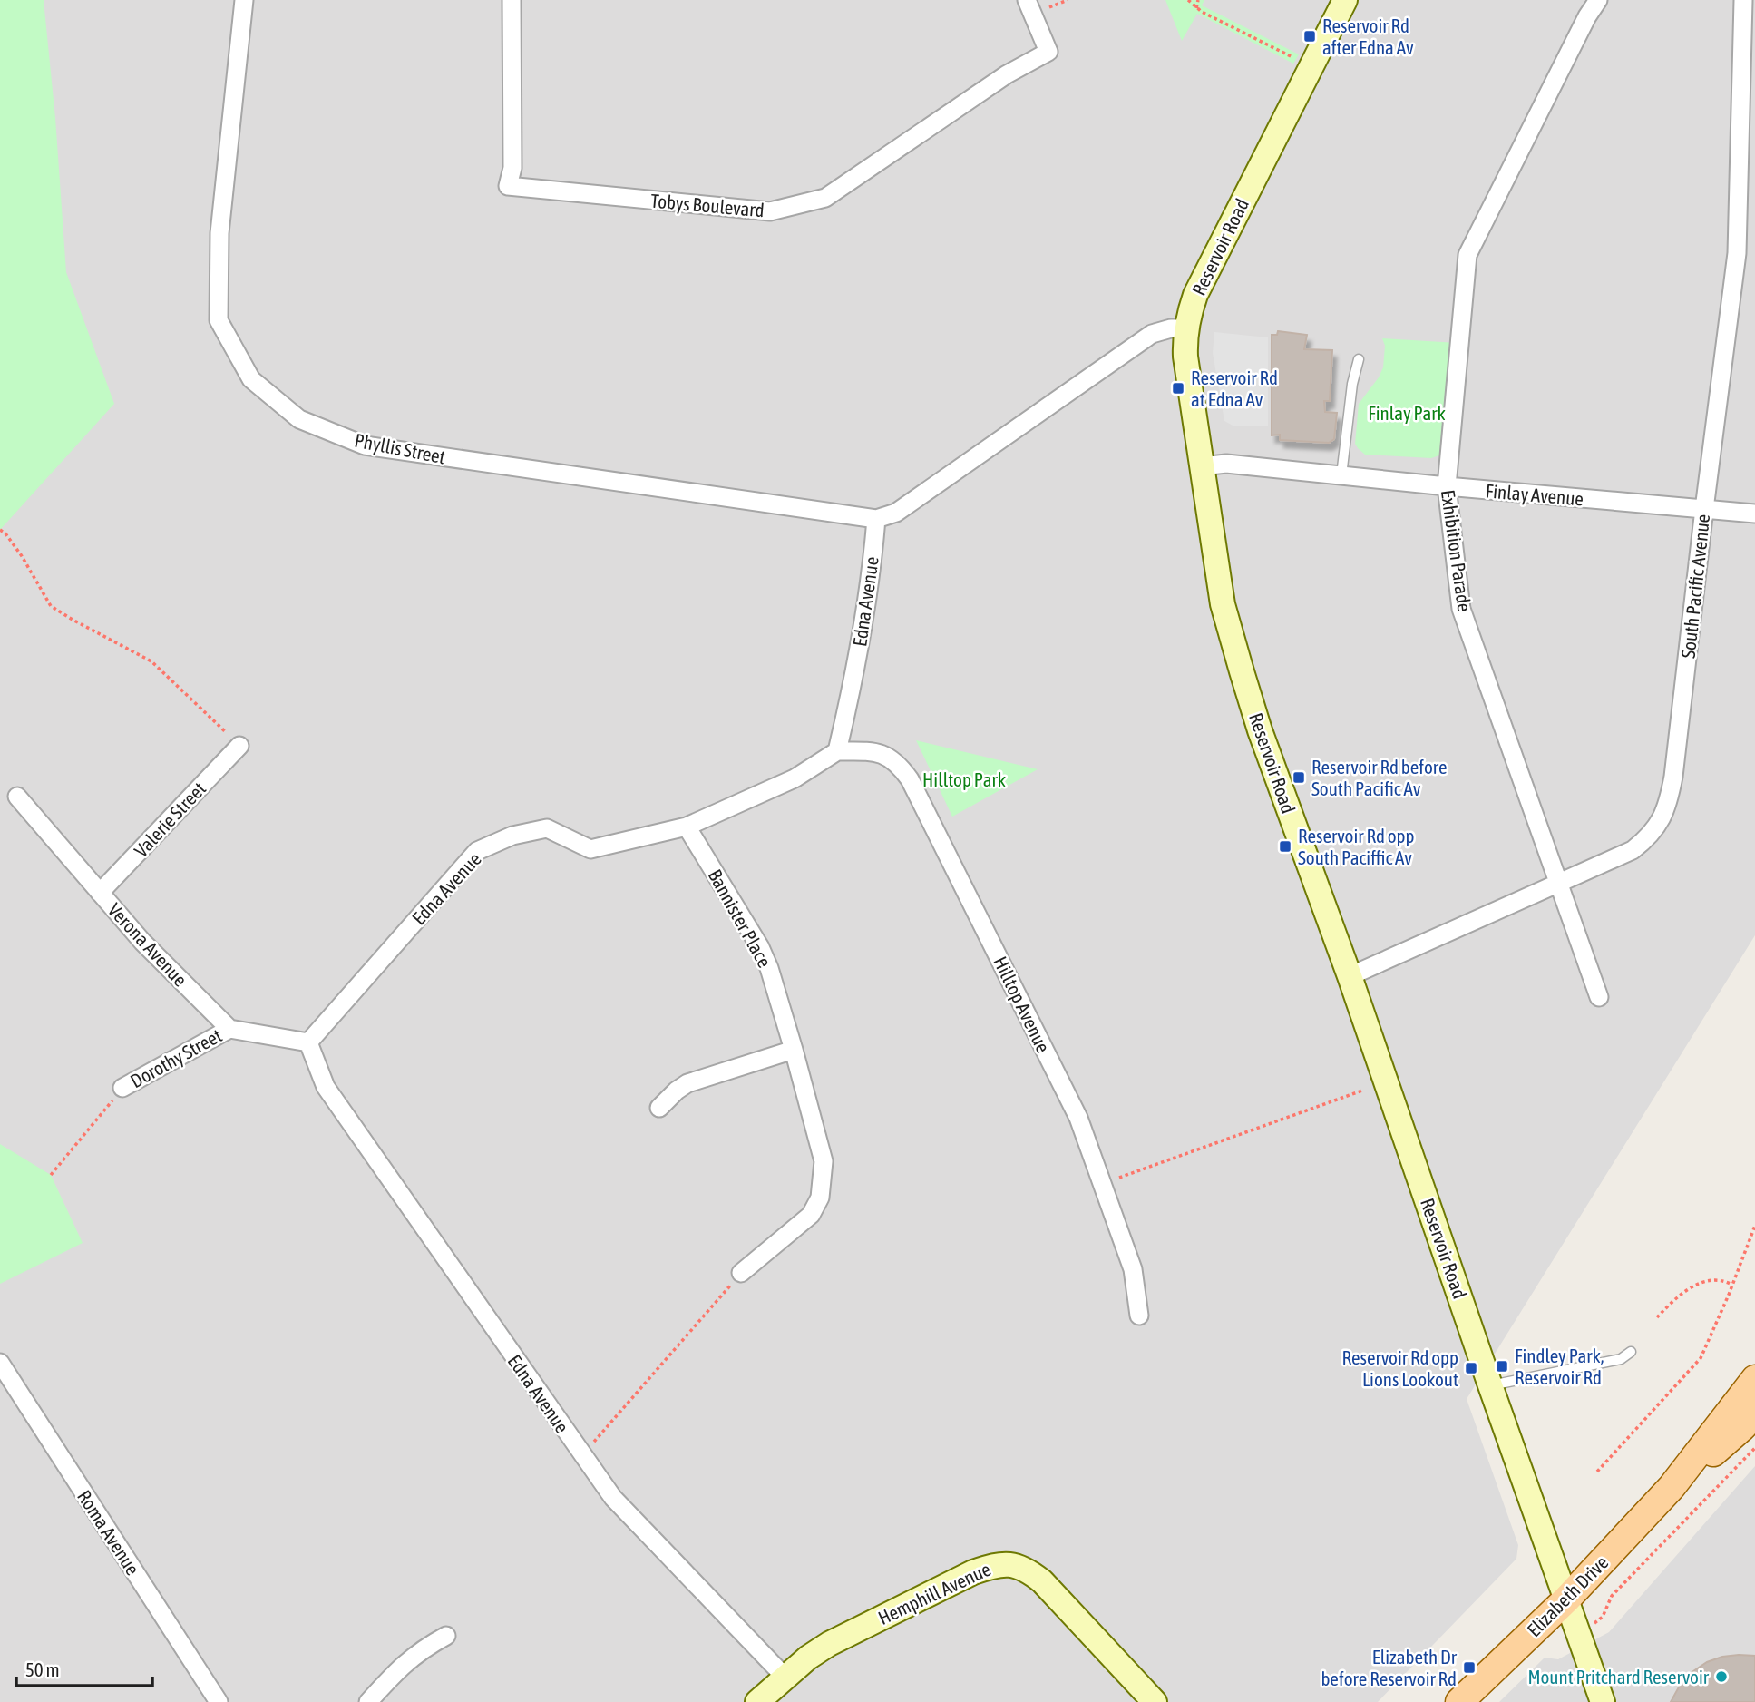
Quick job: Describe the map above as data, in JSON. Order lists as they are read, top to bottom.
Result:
{
  "streets": {
    "main road": ["Elizabeth Drive"],
    "street": [
      "Tobys Boulevard",
      "Reservoir Road",
      "Phyllis Street",
      "Finlay Avenue",
      "Exhibition Parade",
      "South Pacific Avenue",
      "Edna Avenue",
      "Valerie Street",
      "Bannister Place",
      "Verona Avenue",
      "Hilltop Avenue",
      "Dorothy Street",
      "Roma Avenue",
      "Hemphill Avenue"
    ]
  },
  "crossings": [
    ["Reservoir Road", "Finlay Avenue"],
    ["Reservoir Road", "South Pacific Avenue"],
    ["Reservoir Road", "Elizabeth Drive"],
    ["Phyllis Street", "Edna Avenue"],
    ["Finlay Avenue", "Exhibition Parade"],
    ["Finlay Avenue", "South Pacific Avenue"],
    ["Exhibition Parade", "South Pacific Avenue"],
    ["Edna Avenue", "Bannister Place"],
    ["Edna Avenue", "Hilltop Avenue"],
    ["Edna Avenue", "Hemphill Avenue"],
    ["Valerie Street", "Verona Avenue"],
    ["Verona Avenue", "Dorothy Street"]
  ],
  "parks": ["Finlay Park", "Hilltop Park"],
  "places": {
    "transit": [
      "Reservoir Rd after Edna Av",
      "Reservoir Rd at Edna Av",
      "Reservoir Rd before South Pacific Av",
      "Reservoir Rd opp South Paciffic Av",
      "Findley Park, Reservoir Rd",
      "Reservoir Rd opp Lions Lookout",
      "Elizabeth Dr before Reservoir Rd"
    ],
    "other": ["Mount Pritchard Reservoir"]
  },
  "scale_bar": "50 m"
}
